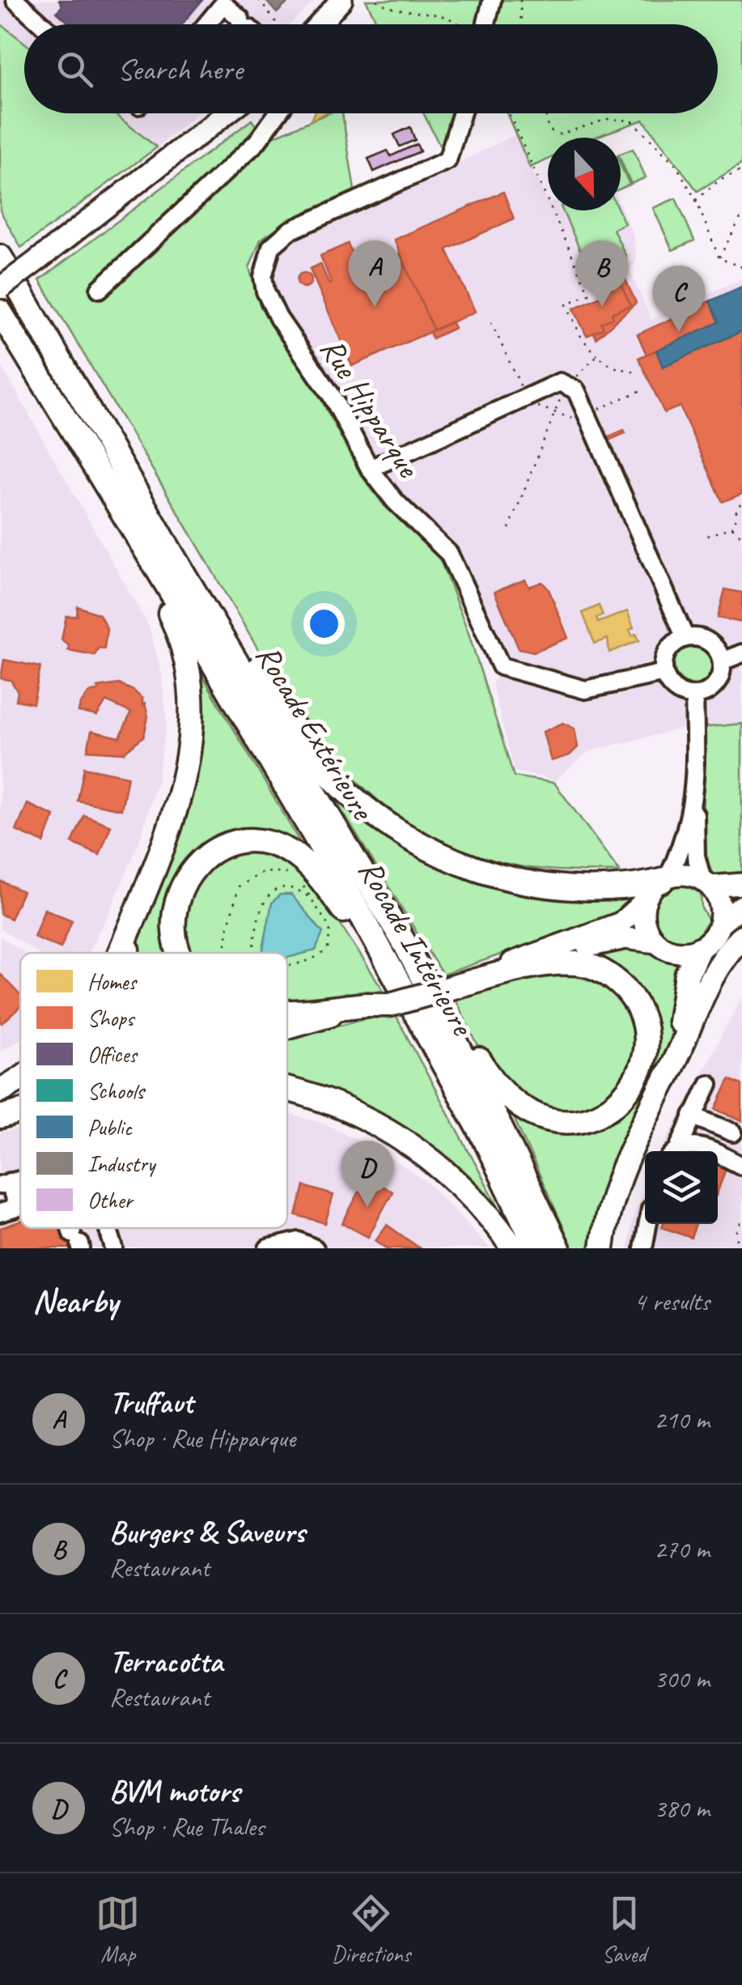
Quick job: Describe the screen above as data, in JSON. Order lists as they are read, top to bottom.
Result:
{
  "streets": {
    "highway": ["Rocade Extérieure", "Rocade Intérieure"],
    "street": ["Rue Hipparque"]
  },
  "legend": [
    "Homes",
    "Shops",
    "Offices",
    "Schools",
    "Public",
    "Industry",
    "Other"
  ],
  "north": "bottom",
  "page": {
    "search": "Search here",
    "pins": [
      "A",
      "B",
      "C",
      "D"
    ],
    "heading": ["Nearby", "4 results"],
    "list": [
      {
        "mark": "A",
        "name": "Truffaut",
        "note": "Shop · Rue Hipparque",
        "value": "210 m"
      },
      {
        "mark": "B",
        "name": "Burgers & Saveurs",
        "note": "Restaurant",
        "value": "270 m"
      },
      {
        "mark": "C",
        "name": "Terracotta",
        "note": "Restaurant",
        "value": "300 m"
      },
      {
        "mark": "D",
        "name": "BVM motors",
        "note": "Shop · Rue Thales",
        "value": "380 m"
      }
    ],
    "nav": ["Map", "Directions", "Saved"]
  }
}
